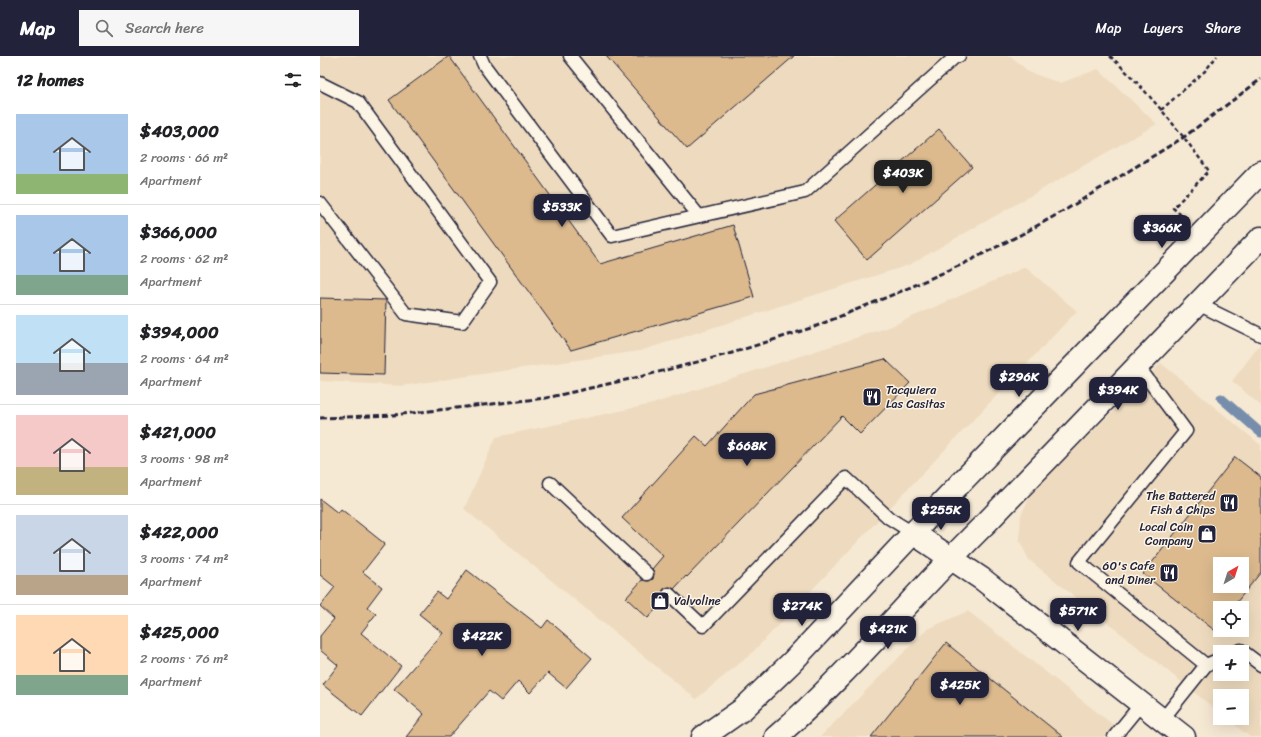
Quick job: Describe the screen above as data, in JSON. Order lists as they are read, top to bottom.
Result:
{
  "places": {
    "restaurant": ["Tacquiera Las Casitas", "The Battered Fish & Chips", "60's Cafe and Diner"],
    "shop": ["Local Coin Company", "Valvoline"]
  },
  "north": "top right",
  "page": {
    "header": "Map",
    "search": "Search here",
    "nav": ["Map", "Layers", "Share"],
    "heading": "12 homes",
    "list": [
      {
        "name": "$403,000",
        "note": "2 rooms · 66 m² · Apartment"
      },
      {
        "name": "$366,000",
        "note": "2 rooms · 62 m² · Apartment"
      },
      {
        "name": "$394,000",
        "note": "2 rooms · 64 m² · Apartment"
      },
      {
        "name": "$421,000",
        "note": "3 rooms · 98 m² · Apartment"
      },
      {
        "name": "$422,000",
        "note": "3 rooms · 74 m² · Apartment"
      },
      {
        "name": "$425,000",
        "note": "2 rooms · 76 m² · Apartment"
      }
    ],
    "price": [
      "$403K",
      "$533K",
      "$366K",
      "$296K",
      "$394K",
      "$668K",
      "$255K",
      "$274K",
      "$571K",
      "$421K",
      "$422K",
      "$425K"
    ],
    "map_buttons": ["+", "−"]
  }
}
